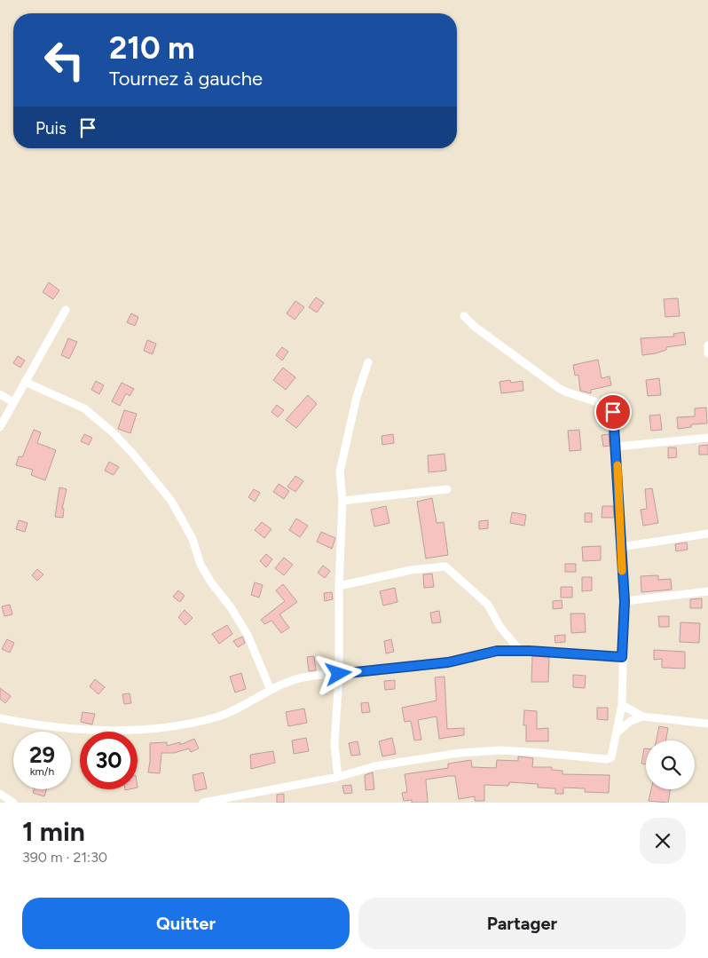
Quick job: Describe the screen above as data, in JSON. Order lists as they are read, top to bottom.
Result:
{
  "page": {
    "turn": ["210 m", "Tournez à gauche"],
    "then": "Puis",
    "speed": "29 km/h",
    "limit": "30",
    "heading": ["1 min", "390 m · 21:30"],
    "buttons": ["Quitter", "Partager"]
  }
}
